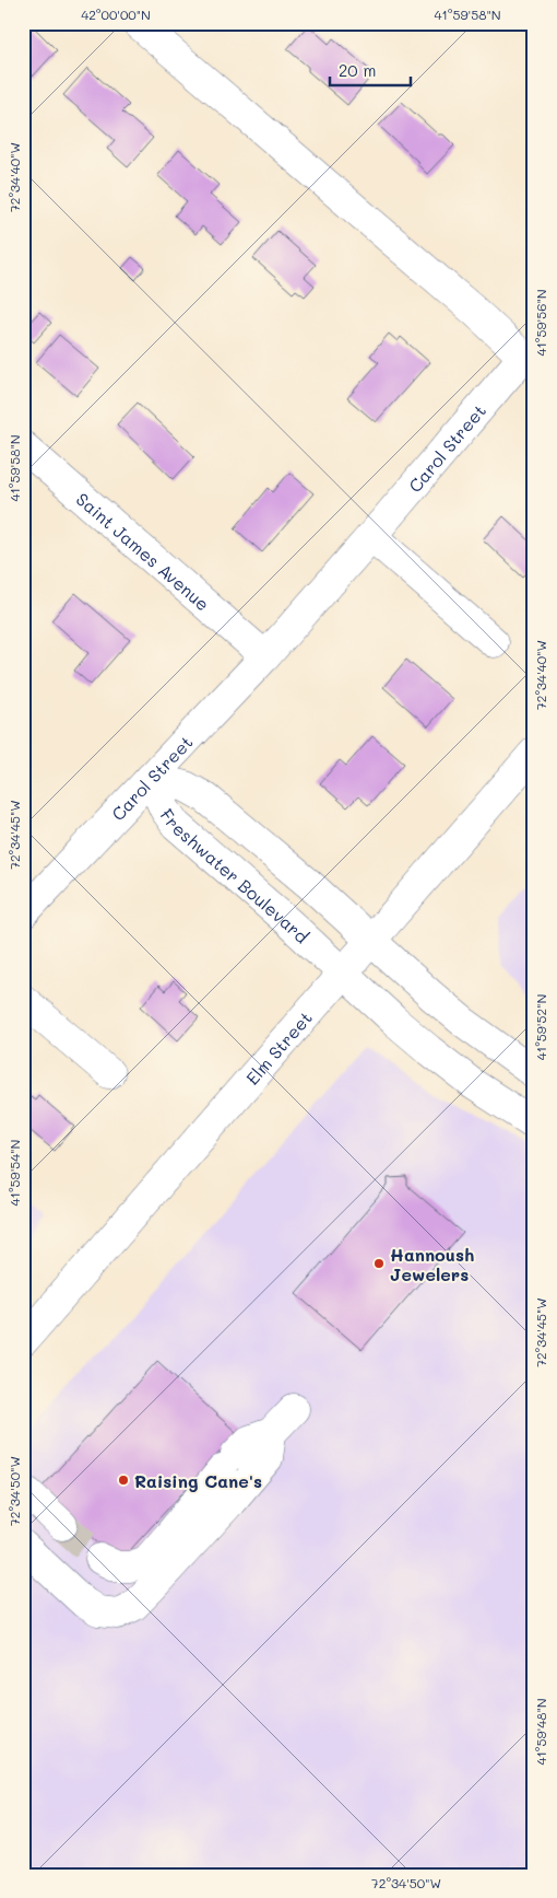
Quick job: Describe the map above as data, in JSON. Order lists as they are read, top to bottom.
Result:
{
  "streets": {
    "street": [
      "Carol Street",
      "Saint James Avenue",
      "Freshwater Boulevard",
      "Elm Street"
    ]
  },
  "crossings": [
    ["Carol Street", "Saint James Avenue"],
    ["Carol Street", "Freshwater Boulevard"],
    ["Freshwater Boulevard", "Elm Street"]
  ],
  "places": ["Hannoush Jewelers", "Raising Cane's"],
  "scale_bar": "20 m",
  "coordinates": [
    "42°00'00\"N",
    "41°59'58\"N",
    "72°34'40\"W",
    "41°59'56\"N",
    "72°34'45\"W",
    "41°59'52\"N",
    "41°59'54\"N",
    "72°34'50\"W",
    "41°59'48\"N"
  ]
}
